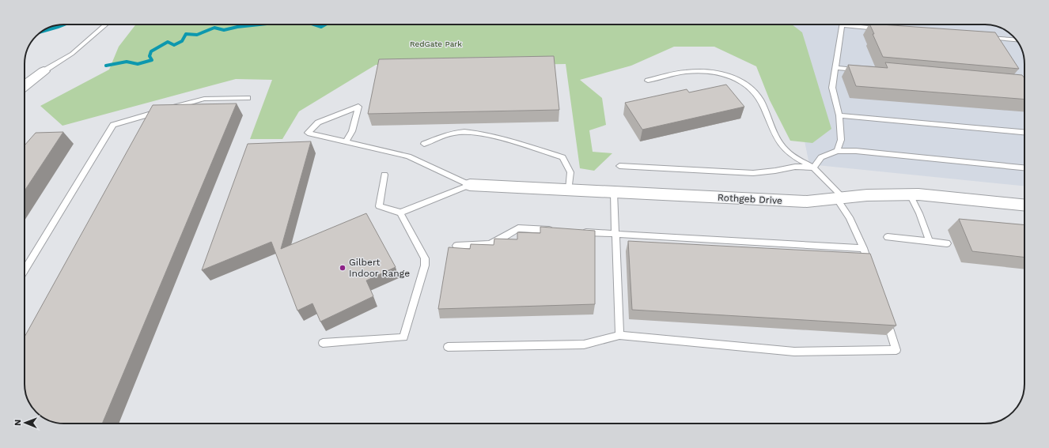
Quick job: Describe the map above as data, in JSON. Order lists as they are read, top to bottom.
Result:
{
  "streets": {
    "street": ["Rothgeb Drive"]
  },
  "parks": ["RedGate Park"],
  "places": ["Gilbert Indoor Range"],
  "north": "left"
}
